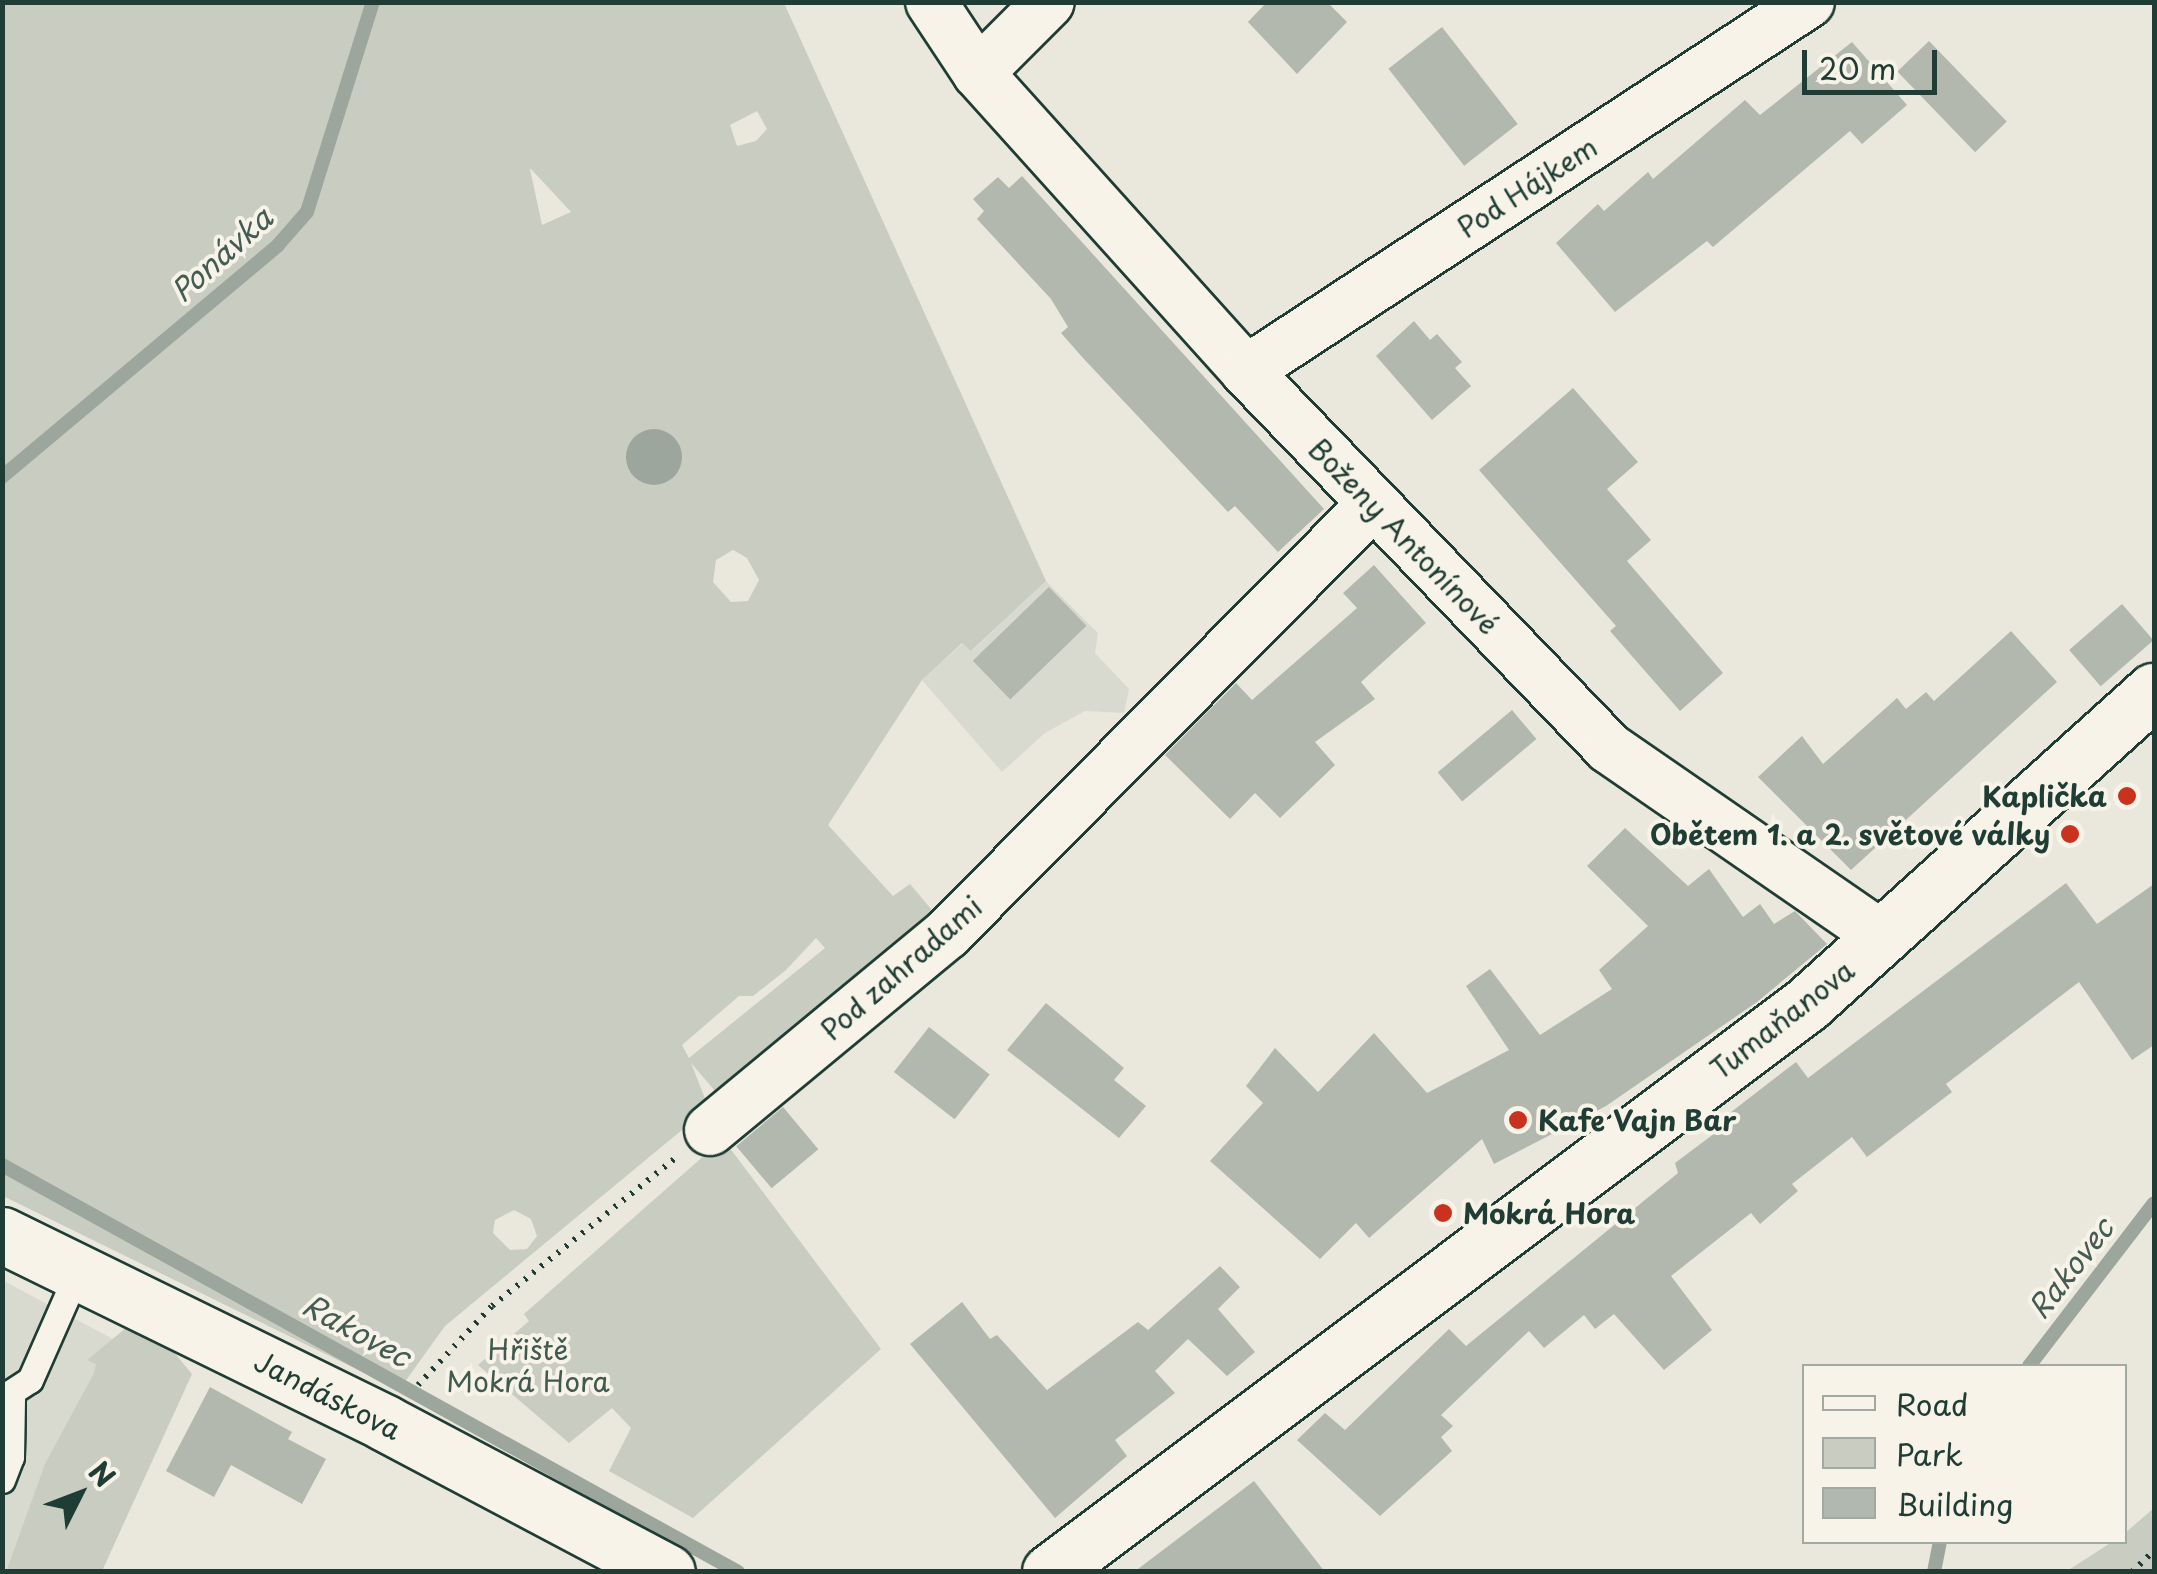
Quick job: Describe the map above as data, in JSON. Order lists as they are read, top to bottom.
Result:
{
  "streets": {
    "street": [
      "Pod Hájkem",
      "Boženy Antonínové",
      "Pod zahradami",
      "Tumaňanova",
      "Jandáskova"
    ]
  },
  "crossings": [
    ["Pod Hájkem", "Boženy Antonínové"],
    ["Boženy Antonínové", "Pod zahradami"],
    ["Boženy Antonínové", "Tumaňanova"]
  ],
  "water": ["Ponávka", "Rakovec"],
  "parks": ["Hřiště Mokrá Hora"],
  "places": [
    "Kaplička",
    "Obětem 1. a 2. světové války",
    "Kafe Vajn Bar",
    "Mokrá Hora"
  ],
  "legend": ["Road", "Park", "Building"],
  "scale_bar": "20 m",
  "north": "top right"
}
